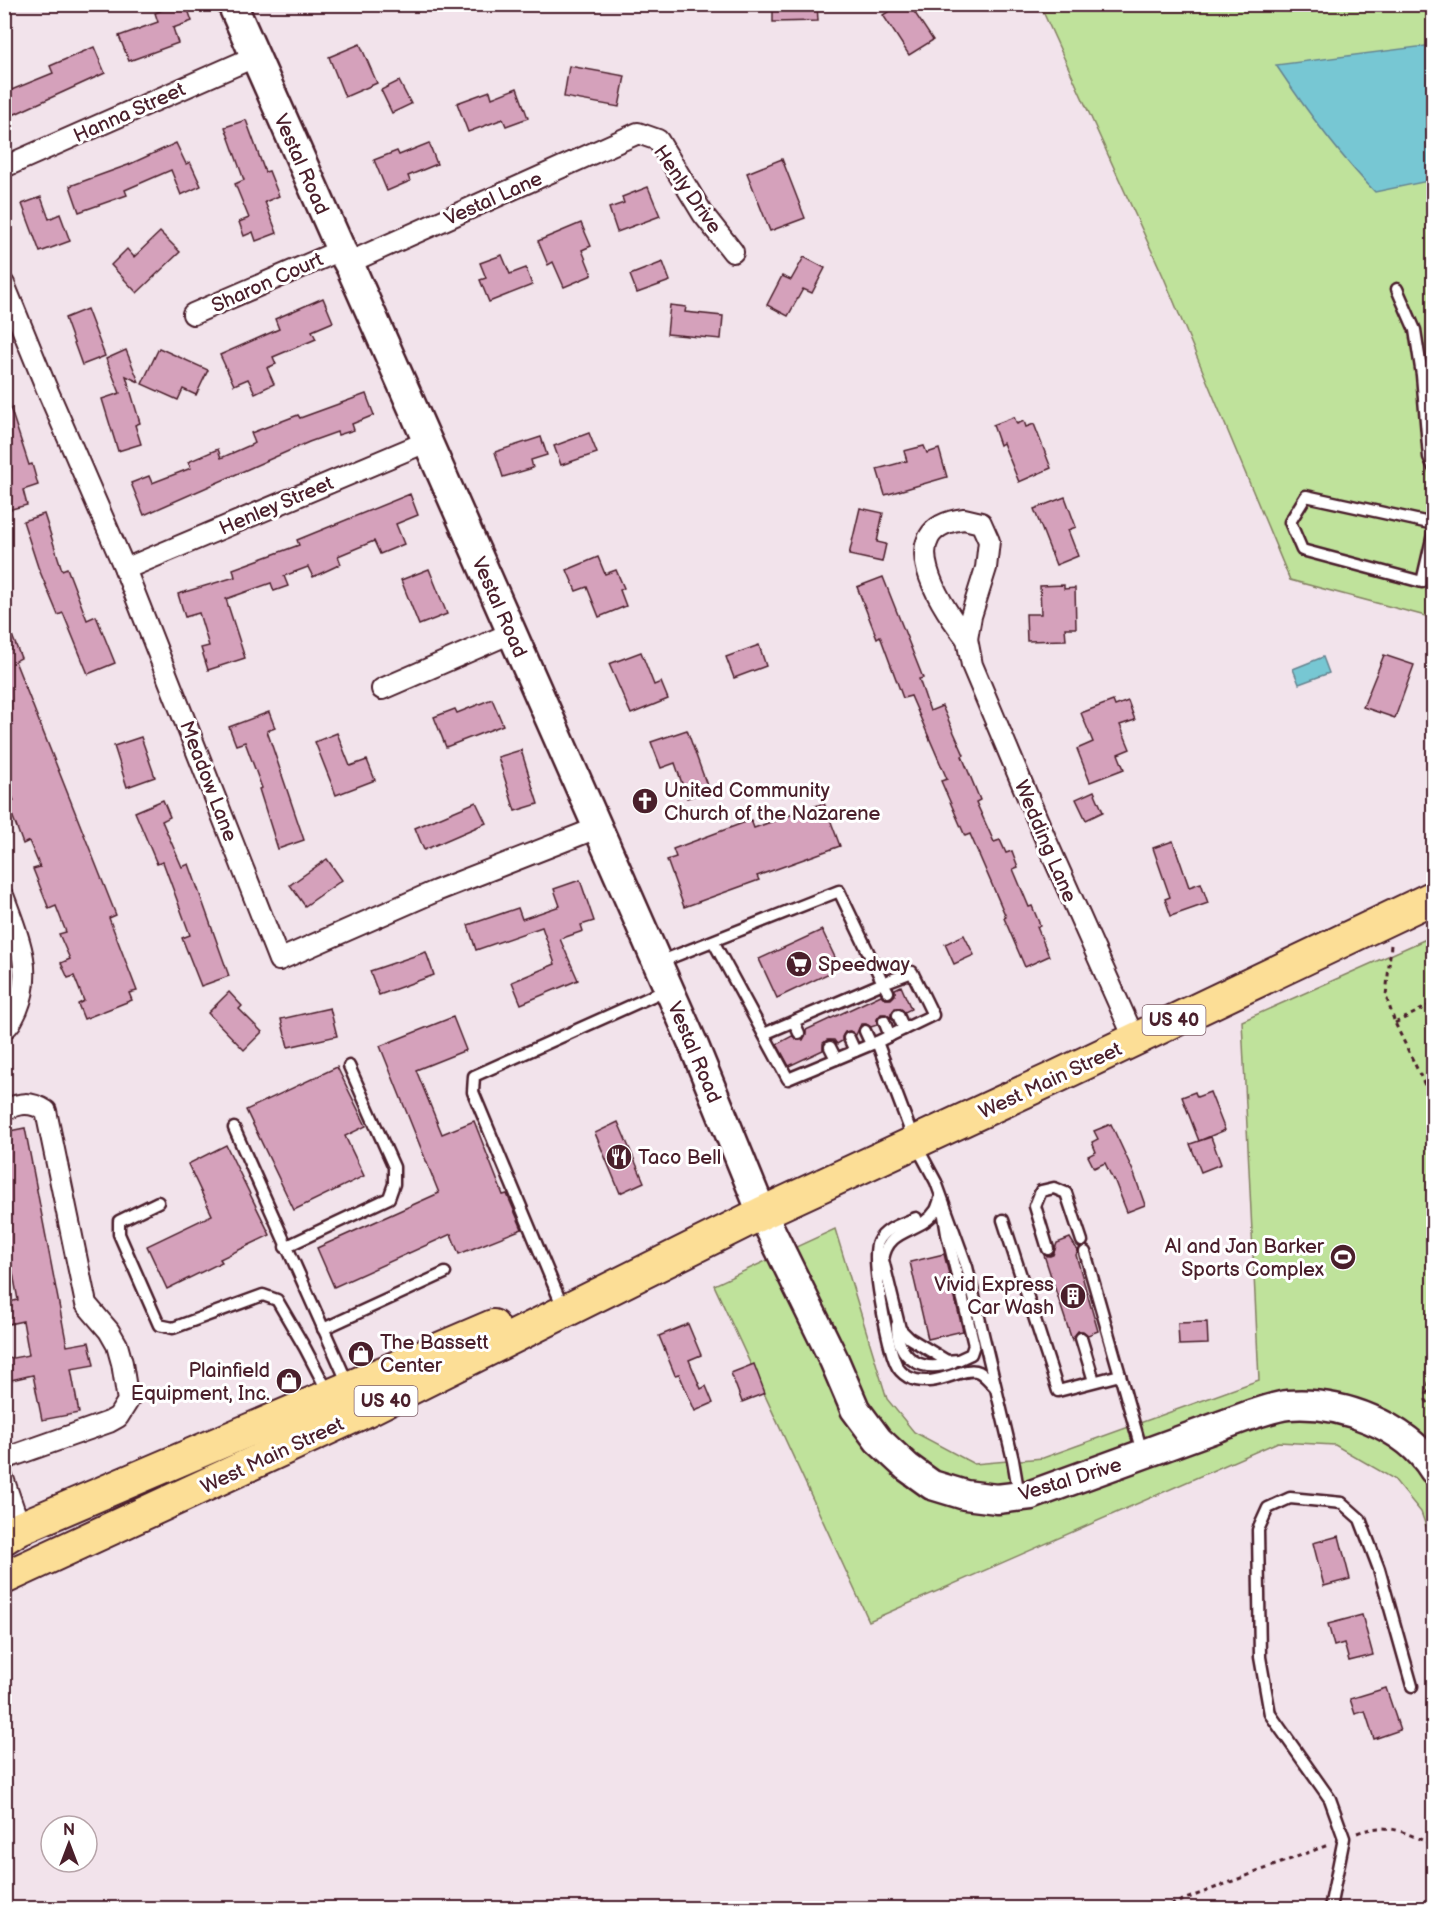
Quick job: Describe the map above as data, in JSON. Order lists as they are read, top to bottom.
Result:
{
  "streets": {
    "main road": ["US 40", "West Main Street"],
    "street": [
      "Hanna Street",
      "Vestal Road",
      "Henly Drive",
      "Vestal Lane",
      "Sharon Court",
      "Henley Street",
      "Meadow Lane",
      "Wedding Lane",
      "Vestal Drive"
    ]
  },
  "crossings": [
    ["Hanna Street", "Vestal Road"],
    ["Vestal Road", "Vestal Lane"],
    ["Vestal Road", "Sharon Court"],
    ["Vestal Road", "Henley Street"],
    ["Vestal Road", "Meadow Lane"],
    ["Vestal Road", "West Main Street"],
    ["Vestal Road", "Vestal Drive"],
    ["Henly Drive", "Vestal Lane"],
    ["Vestal Lane", "Sharon Court"],
    ["Henley Street", "Meadow Lane"],
    ["Wedding Lane", "West Main Street"],
    ["West Main Street", "Vestal Drive"]
  ],
  "places": {
    "church": ["United Community Church of the Nazarene"],
    "supermarket": ["Speedway"],
    "restaurant": ["Taco Bell"],
    "sports": ["Al and Jan Barker Sports Complex"],
    "building": ["Vivid Express Car Wash"],
    "shop": ["The Bassett Center", "Plainfield Equipment, Inc."]
  },
  "north": "top"
}
